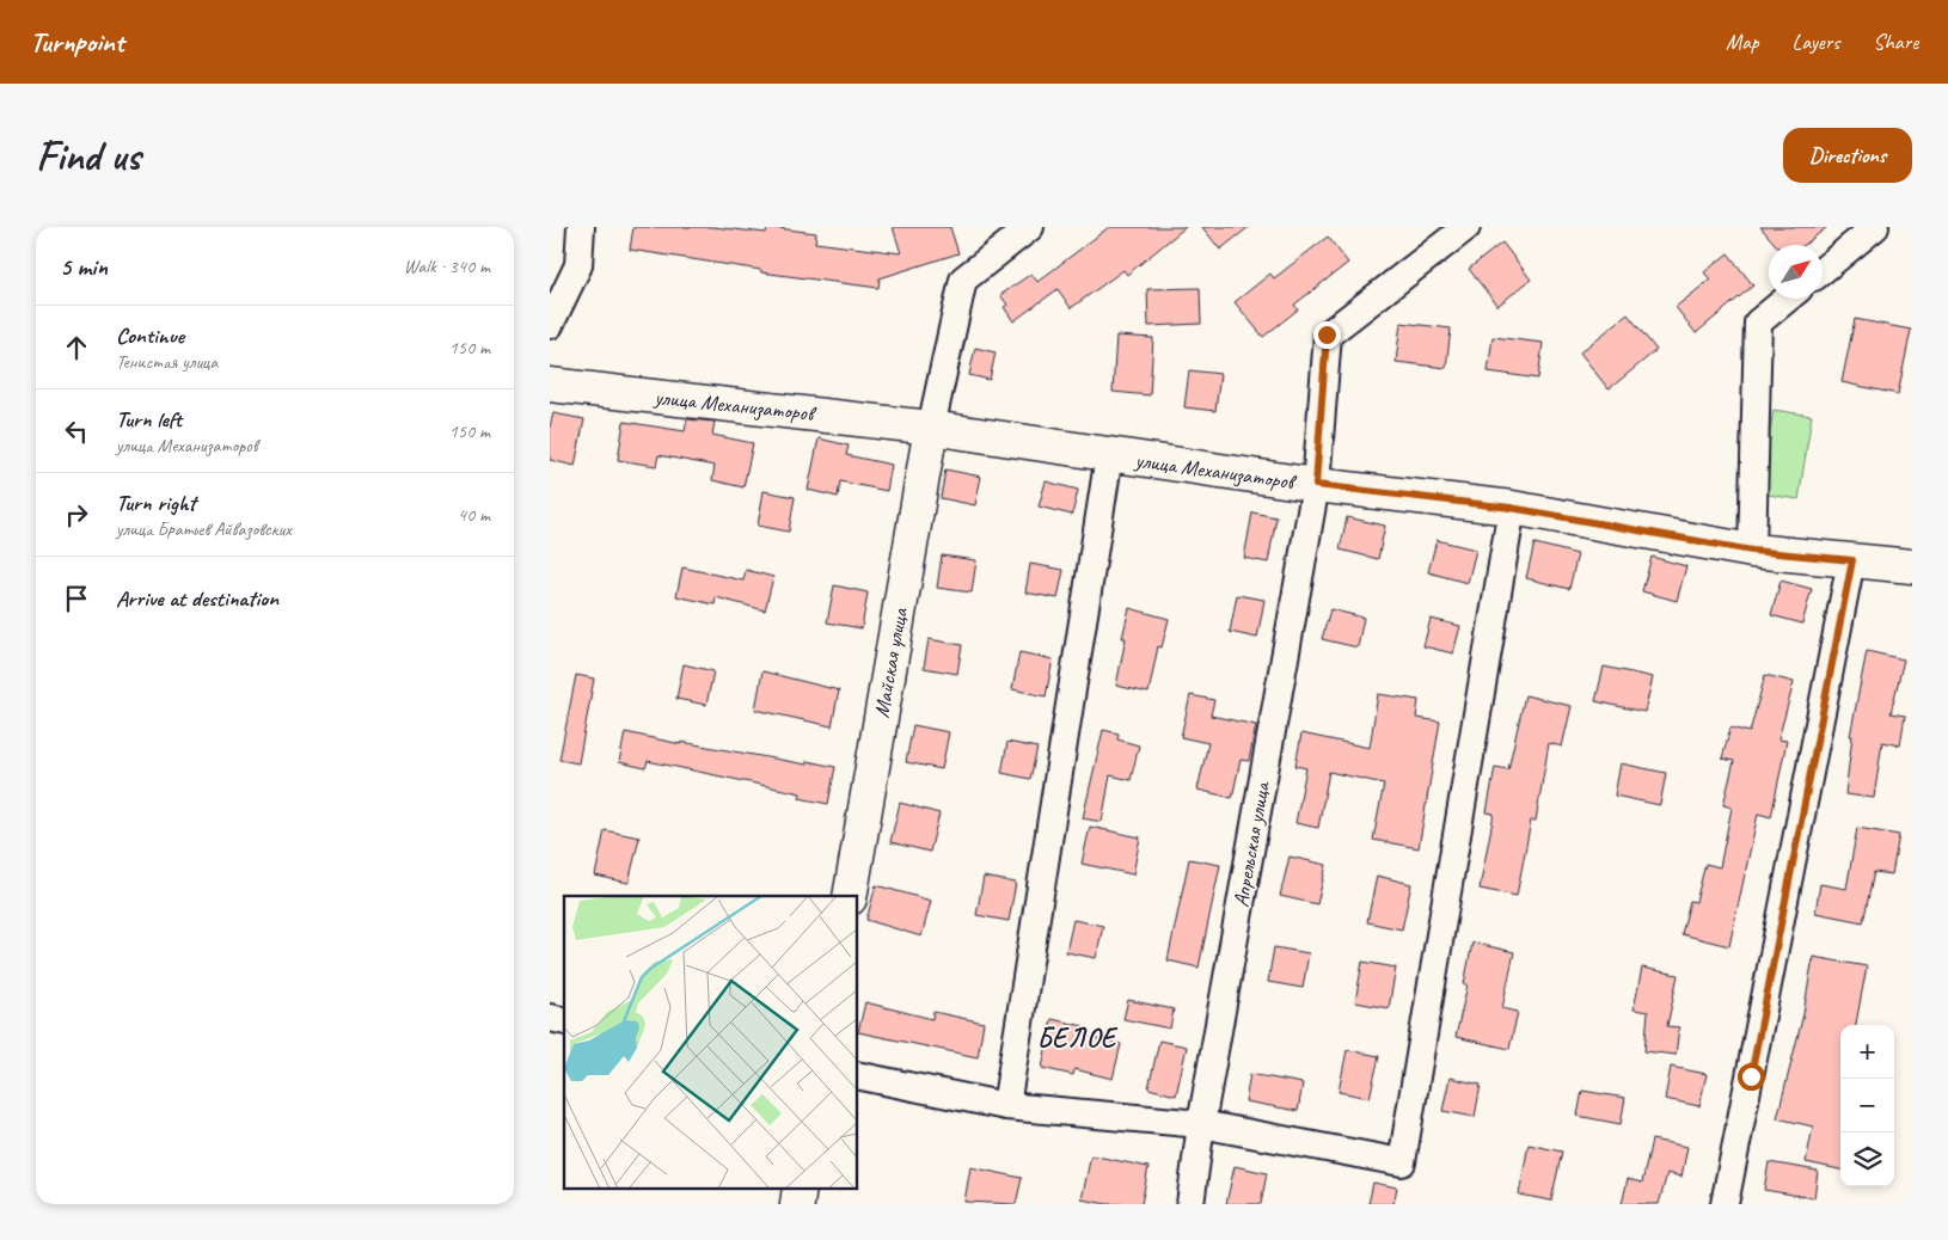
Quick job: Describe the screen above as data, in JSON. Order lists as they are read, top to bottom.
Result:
{
  "streets": {
    "street": ["улица Механизаторов", "Майская улица", "Апрельская улица"]
  },
  "crossings": [
    ["улица Механизаторов", "Майская улица"],
    ["улица Механизаторов", "Апрельская улица"]
  ],
  "districts": ["БЕЛОЕ"],
  "north": "top right",
  "page": {
    "header": "Turnpoint",
    "nav": ["Map", "Layers", "Share"],
    "buttons": "Directions",
    "title": "Find us",
    "heading": ["5 min", "Walk · 340 m"],
    "list": [
      ["Continue", "Тенистая улица", "150 m"],
      ["Turn left", "улица Механизаторов", "150 m"],
      ["Turn right", "улица Братьев Айвазовских", "40 m"],
      "Arrive at destination"
    ],
    "map_buttons": ["+", "−"]
  }
}
